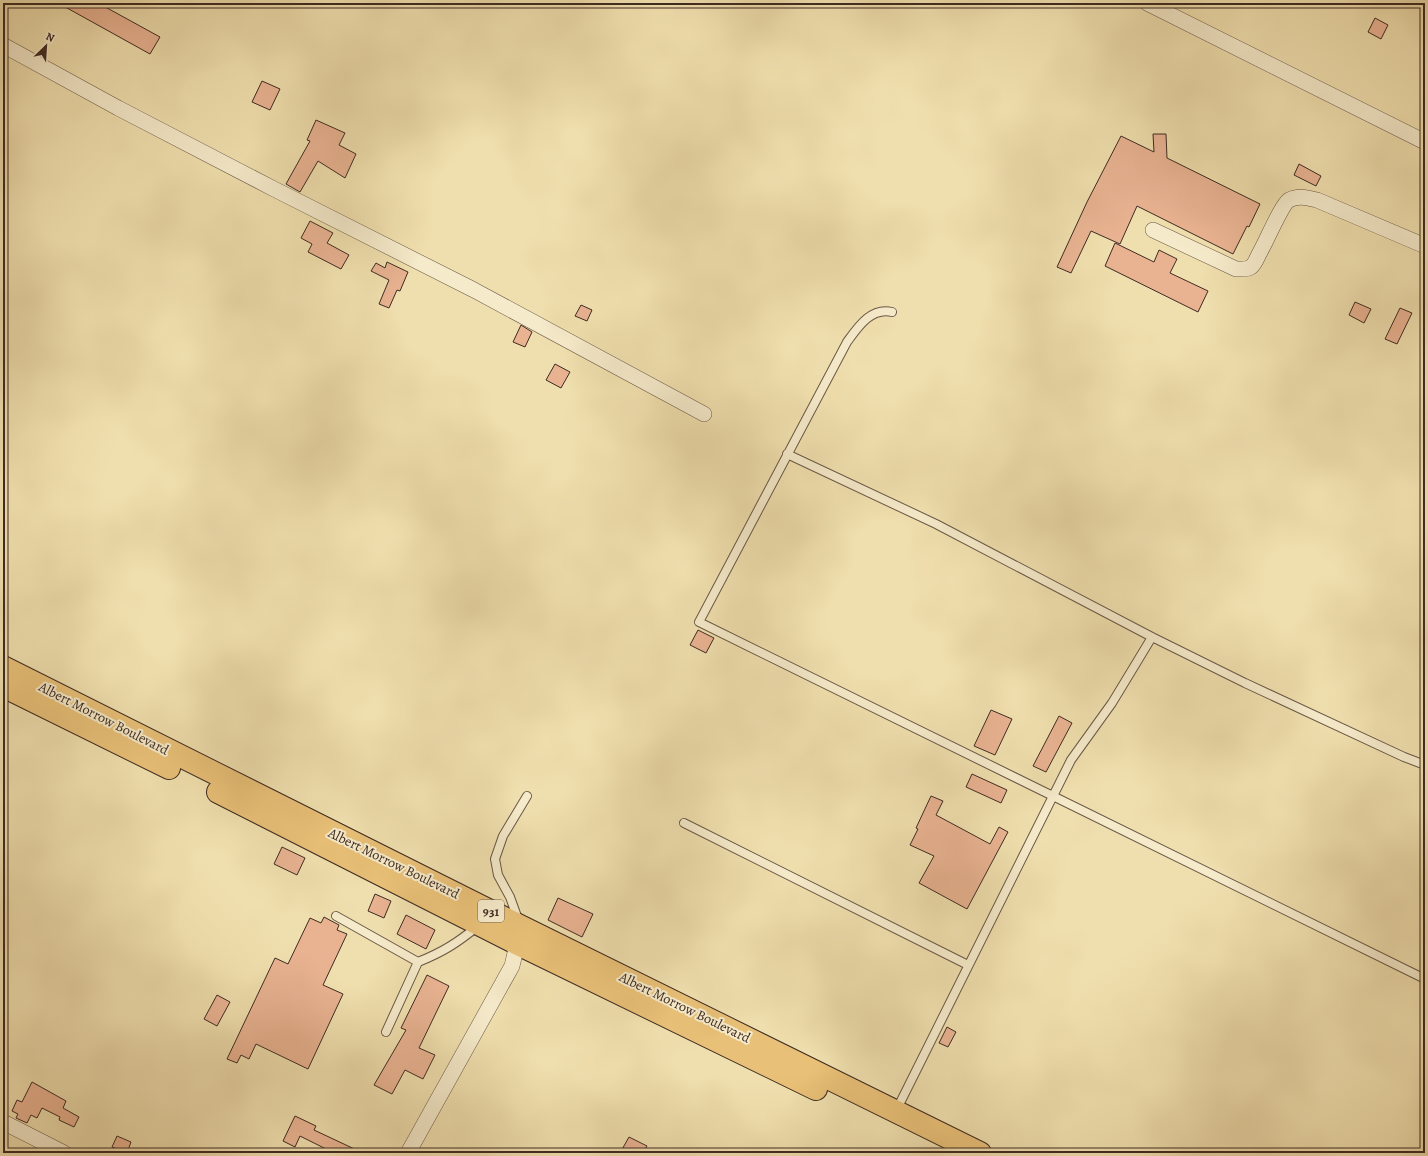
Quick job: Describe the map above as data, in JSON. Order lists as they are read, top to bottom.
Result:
{
  "streets": {
    "highway": ["Albert Morrow Boulevard", "931"]
  },
  "north": "top right"
}
